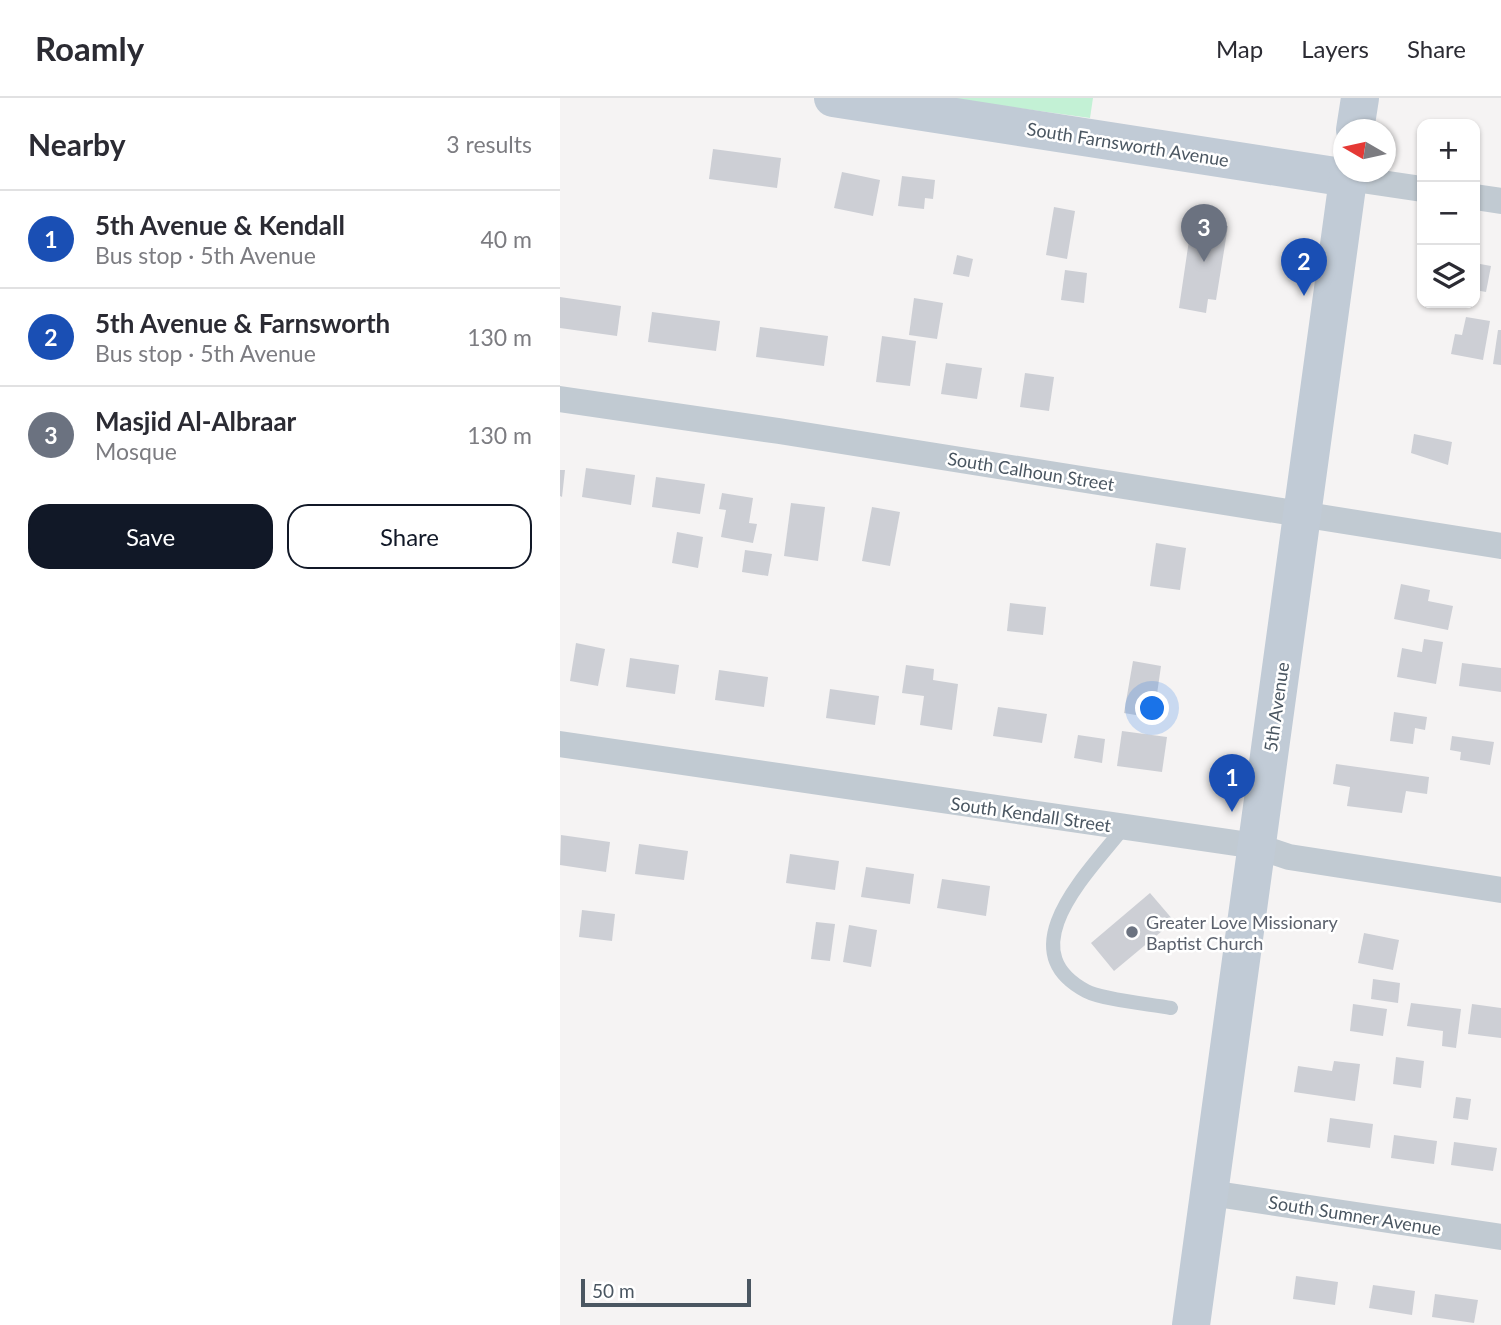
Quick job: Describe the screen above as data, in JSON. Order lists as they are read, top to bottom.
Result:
{
  "streets": {
    "street": [
      "South Farnsworth Avenue",
      "South Calhoun Street",
      "5th Avenue",
      "South Kendall Street",
      "South Sumner Avenue"
    ]
  },
  "crossings": [
    ["South Calhoun Street", "5th Avenue"],
    ["5th Avenue", "South Kendall Street"],
    ["5th Avenue", "South Sumner Avenue"]
  ],
  "places": ["Greater Love Missionary Baptist Church"],
  "scale_bar": "50 m",
  "north": "left",
  "page": {
    "header": "Roamly",
    "nav": ["Map", "Layers", "Share"],
    "heading": ["Nearby", "3 results"],
    "map_buttons": ["+", "−"],
    "list": [
      {
        "mark": "1",
        "name": "5th Avenue & Kendall",
        "note": "Bus stop · 5th Avenue",
        "value": "40 m"
      },
      {
        "mark": "2",
        "name": "5th Avenue & Farnsworth",
        "note": "Bus stop · 5th Avenue",
        "value": "130 m"
      },
      {
        "mark": "3",
        "name": "Masjid Al-Albraar",
        "note": "Mosque",
        "value": "130 m"
      }
    ],
    "pins": ["3", "2", "1"],
    "buttons": ["Save", "Share"],
    "scale": "50 m"
  }
}
